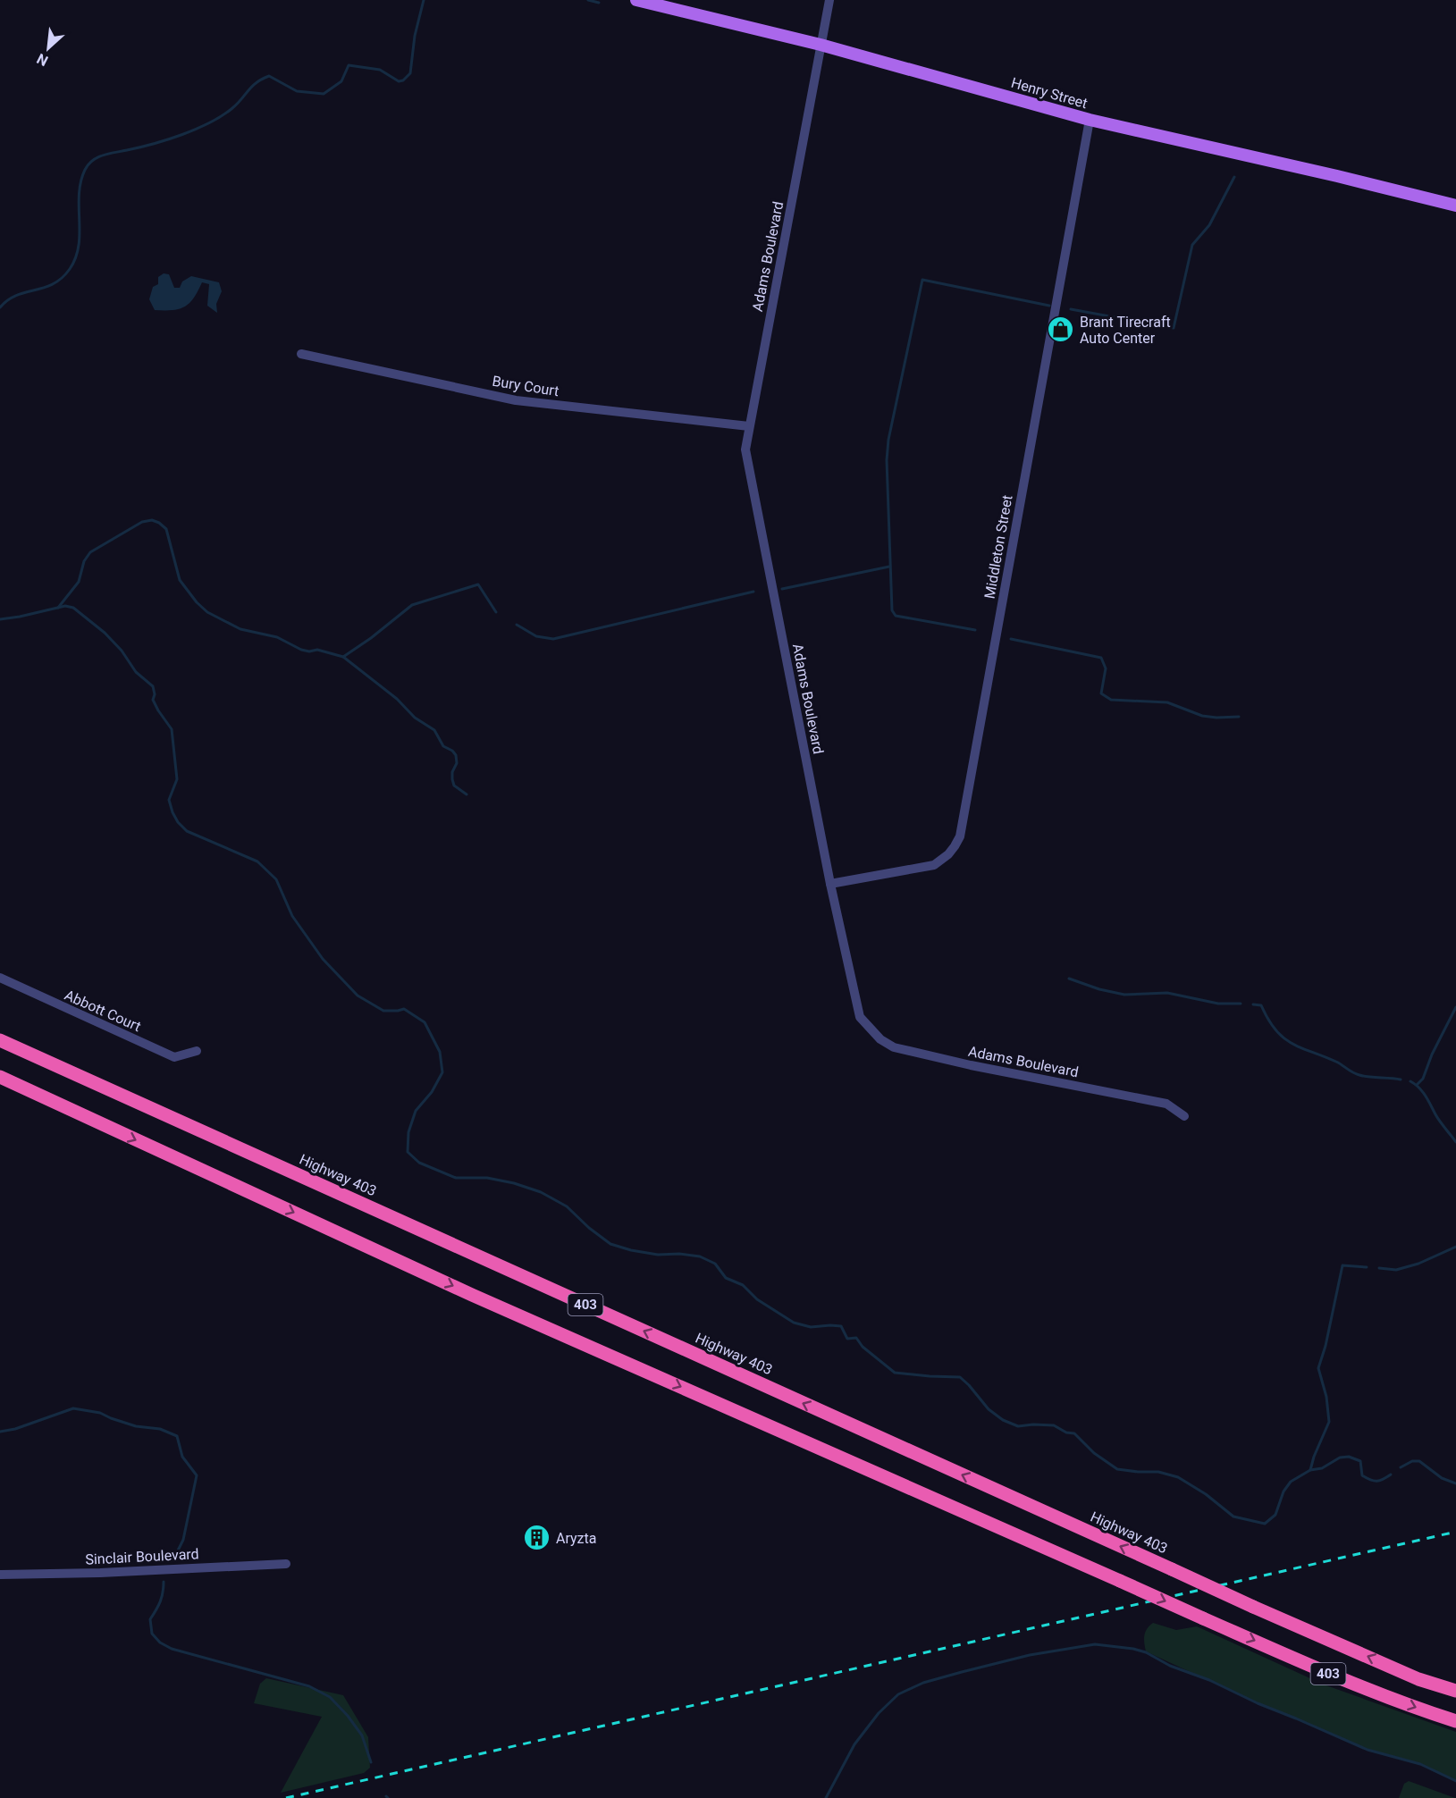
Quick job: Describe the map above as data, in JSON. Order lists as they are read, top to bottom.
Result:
{
  "streets": {
    "highway": ["Highway 403", "403"],
    "main road": ["Henry Street"],
    "street": [
      "Adams Boulevard",
      "Bury Court",
      "Middleton Street",
      "Abbott Court",
      "Sinclair Boulevard"
    ]
  },
  "crossings": [
    ["Henry Street", "Adams Boulevard"],
    ["Henry Street", "Middleton Street"],
    ["Adams Boulevard", "Bury Court"],
    ["Adams Boulevard", "Middleton Street"]
  ],
  "places": {
    "shop": ["Brant Tirecraft Auto Center"],
    "building": ["Aryzta"]
  },
  "north": "bottom left"
}
